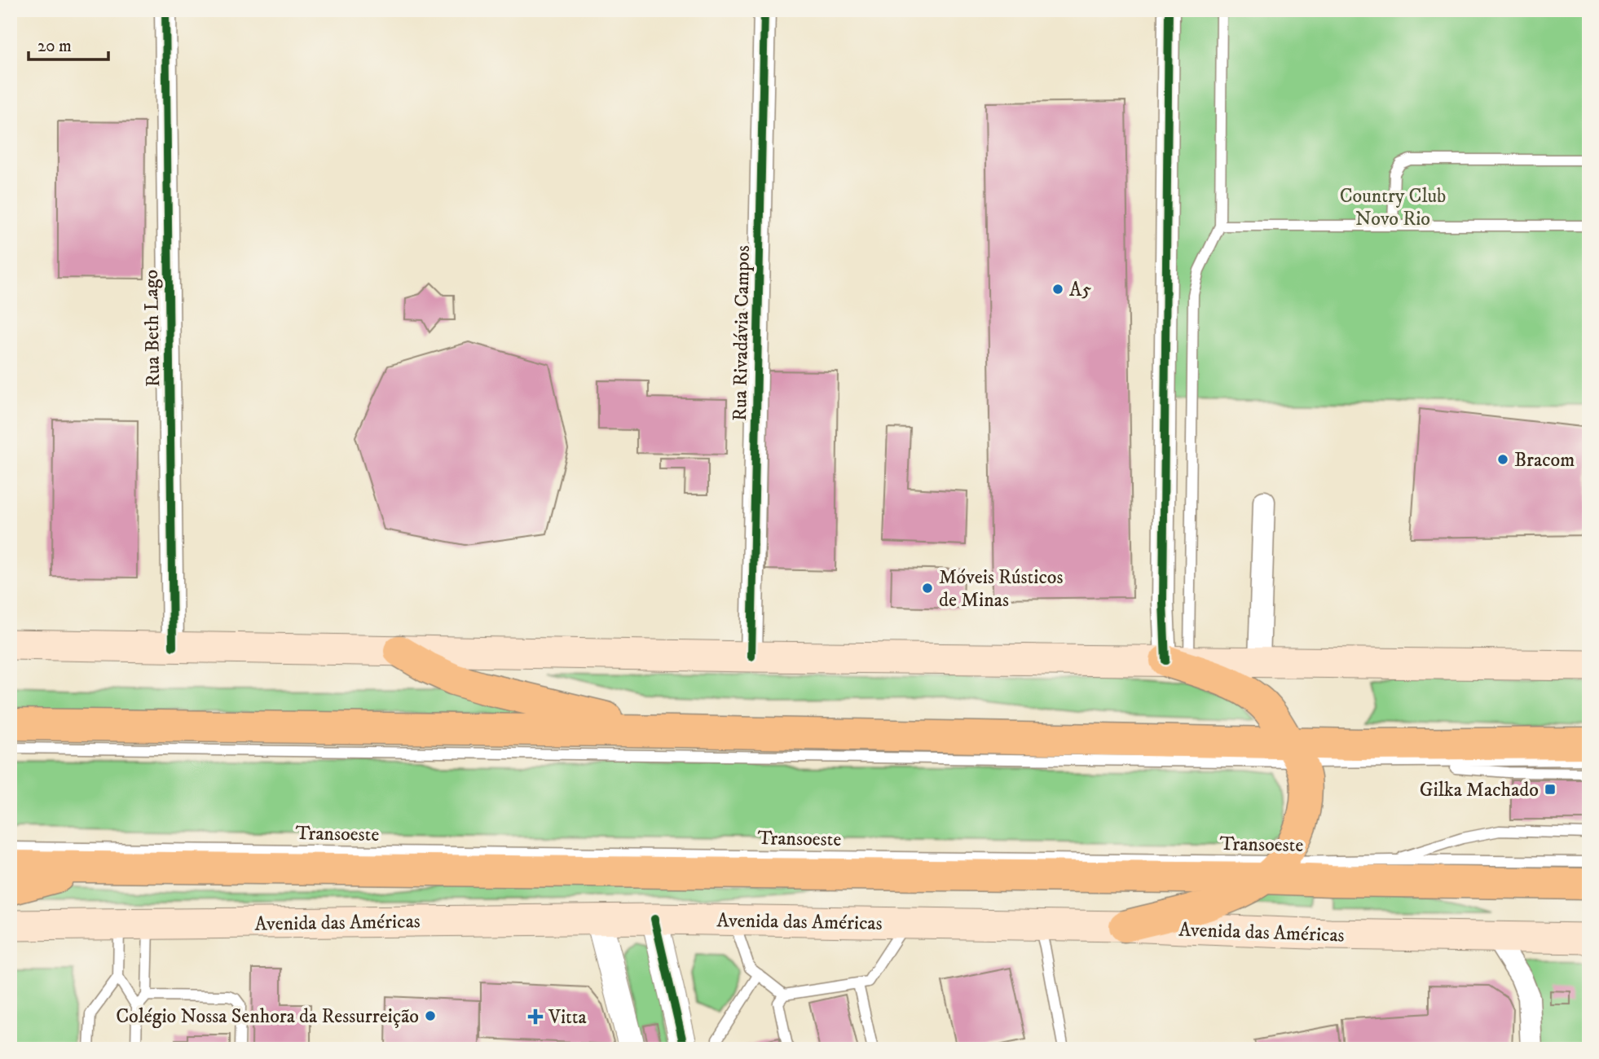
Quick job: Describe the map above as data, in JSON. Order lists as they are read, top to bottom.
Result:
{
  "streets": {
    "main road": ["Avenida das Américas"],
    "street": ["Rua Beth Lago", "Rua Rivadávia Campos"],
    "lane": ["Transoeste"]
  },
  "parks": ["Country Club Novo Rio"],
  "places": {
    "other": [
      "A5",
      "Bracom",
      "Móveis Rústicos de Minas",
      "Colégio Nossa Senhora da Ressurreição"
    ],
    "transit": ["Gilka Machado"],
    "health": ["Vitta"]
  },
  "scale_bar": "20 m"
}
